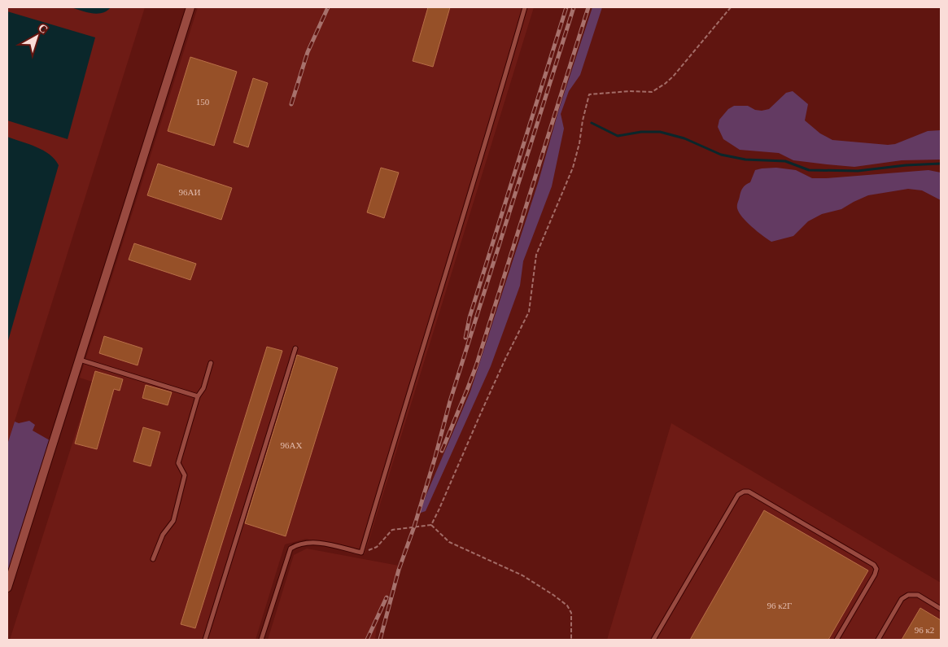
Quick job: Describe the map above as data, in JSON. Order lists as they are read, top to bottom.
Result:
{
  "house_numbers": [
    "150",
    "96АИ",
    "96АХ",
    "96 к2Г",
    "96 к2"
  ],
  "north": "top right"
}
